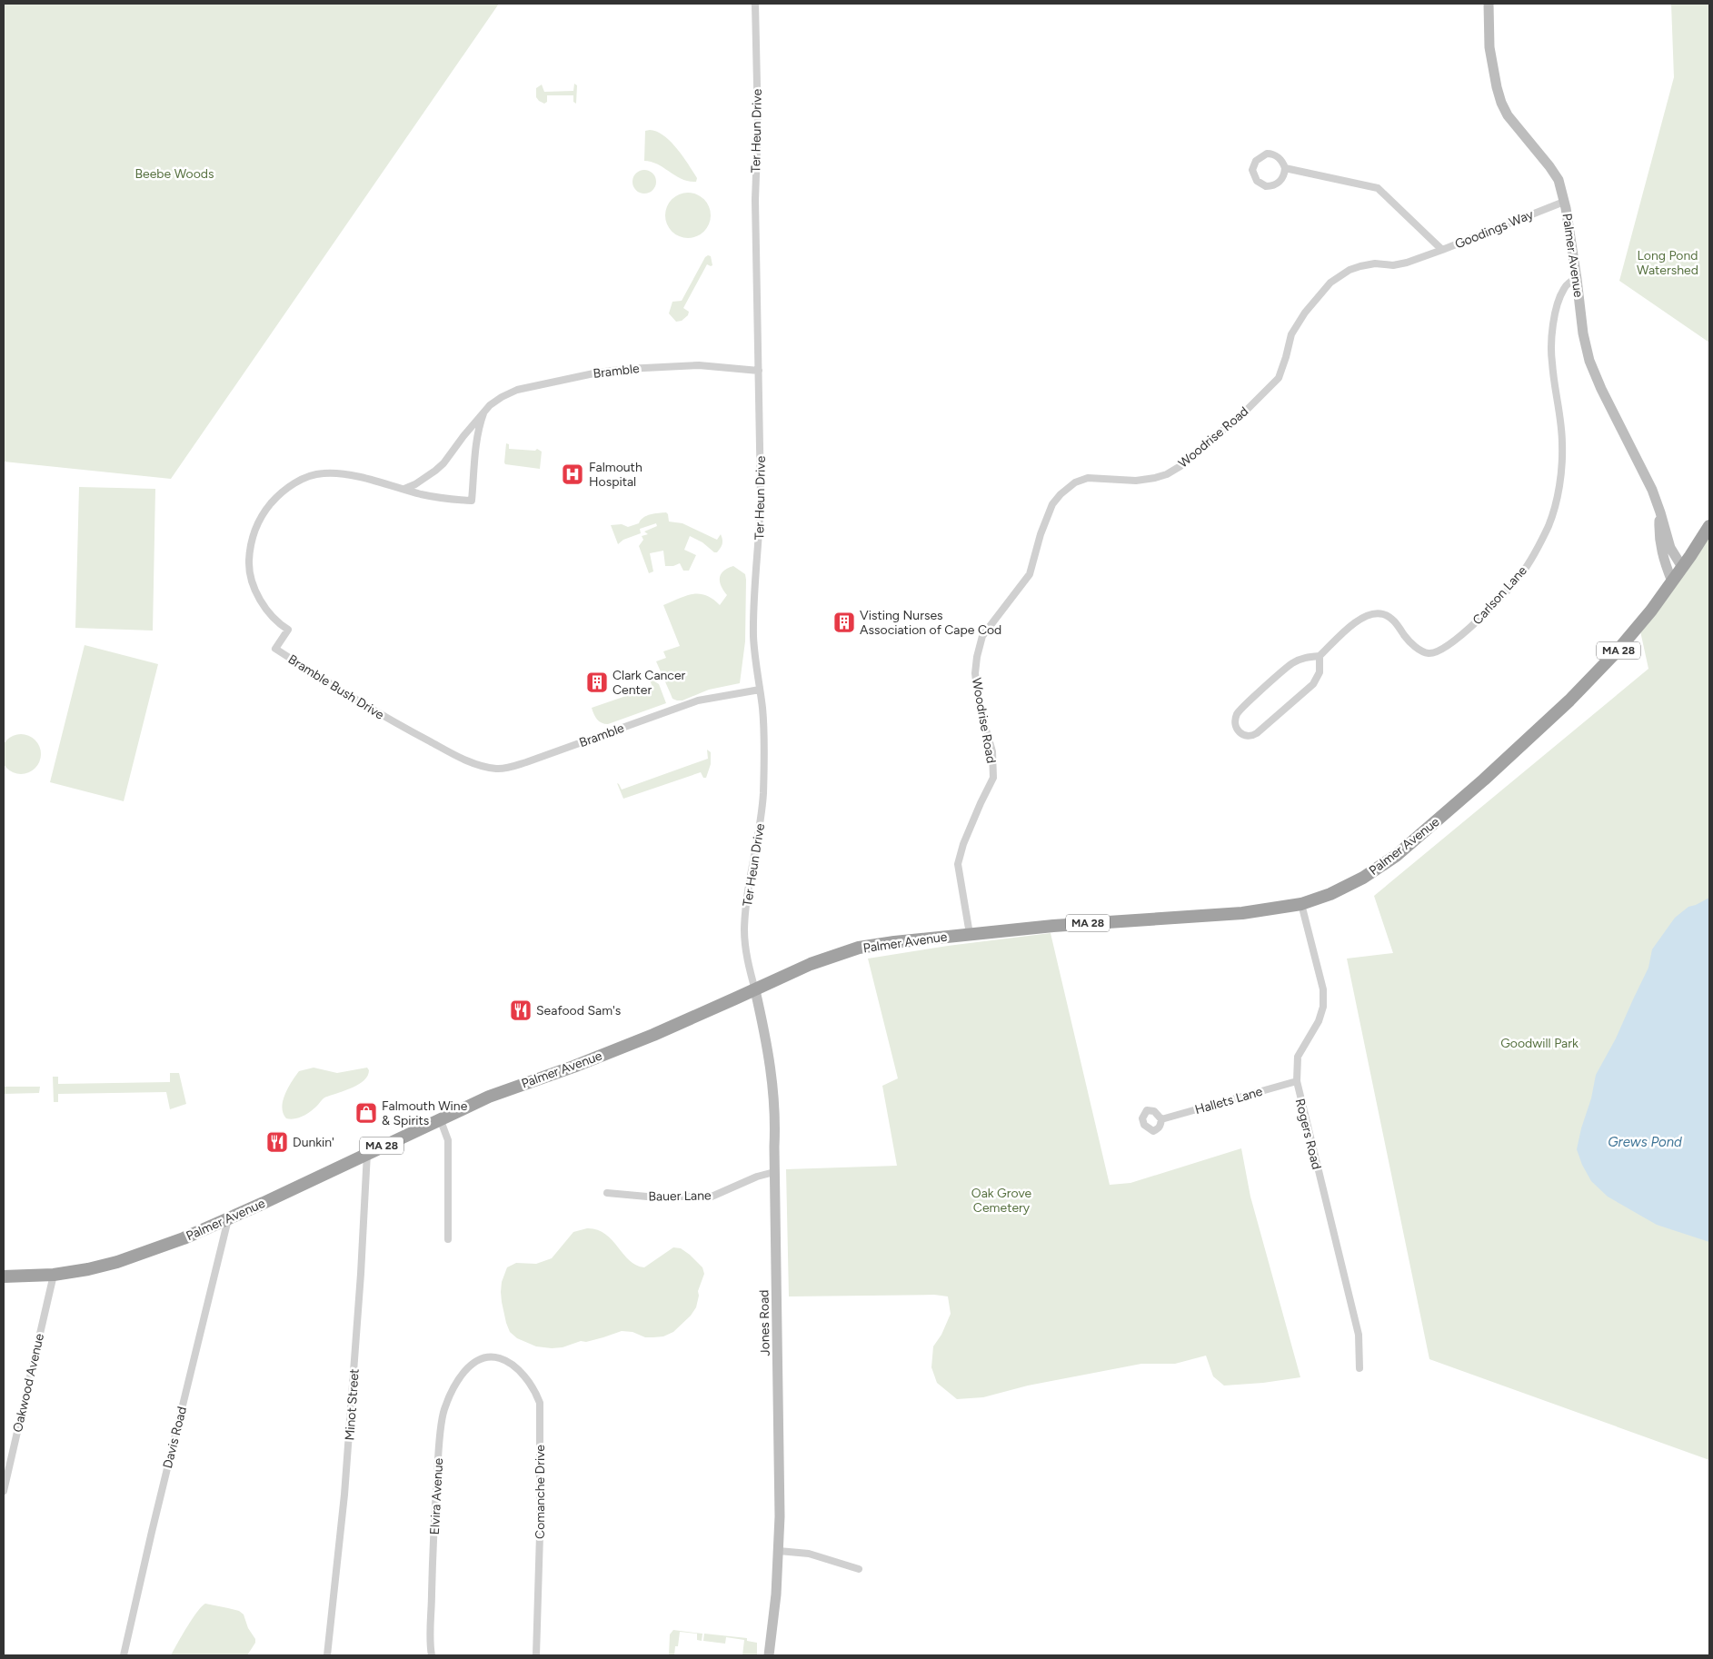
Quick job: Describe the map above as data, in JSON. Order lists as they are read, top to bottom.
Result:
{
  "streets": {
    "highway": ["Palmer Avenue", "MA 28"],
    "main road": ["Jones Road"],
    "street": [
      "Ter Heun Drive",
      "Goodings Way",
      "Bramble",
      "Woodrise Road",
      "Carlson Lane",
      "Bramble Bush Drive",
      "Hallets Lane",
      "Rogers Road",
      "Bauer Lane",
      "Oakwood Avenue",
      "Minot Street",
      "Davis Road",
      "Comanche Drive",
      "Elvira Avenue"
    ]
  },
  "crossings": [
    ["Ter Heun Drive", "Palmer Avenue"],
    ["Ter Heun Drive", "Bramble"],
    ["Ter Heun Drive", "Jones Road"],
    ["Goodings Way", "Palmer Avenue"],
    ["Goodings Way", "Woodrise Road"],
    ["Palmer Avenue", "Woodrise Road"],
    ["Palmer Avenue", "Carlson Lane"],
    ["Palmer Avenue", "MA 28"],
    ["Palmer Avenue", "Rogers Road"],
    ["Palmer Avenue", "Jones Road"],
    ["Palmer Avenue", "Oakwood Avenue"],
    ["Palmer Avenue", "Minot Street"],
    ["Palmer Avenue", "Davis Road"],
    ["Bramble", "Bramble Bush Drive"],
    ["Hallets Lane", "Rogers Road"],
    ["Bauer Lane", "Jones Road"],
    ["Comanche Drive", "Elvira Avenue"]
  ],
  "water": ["Grews Pond"],
  "parks": [
    "Beebe Woods",
    "Long Pond Watershed",
    "Goodwill Park",
    "Oak Grove Cemetery"
  ],
  "places": {
    "hospital": ["Falmouth Hospital"],
    "building": ["Visting Nurses Association of Cape Cod", "Clark Cancer Center"],
    "restaurant": ["Seafood Sam's", "Dunkin'"],
    "shop": ["Falmouth Wine & Spirits"]
  }
}
